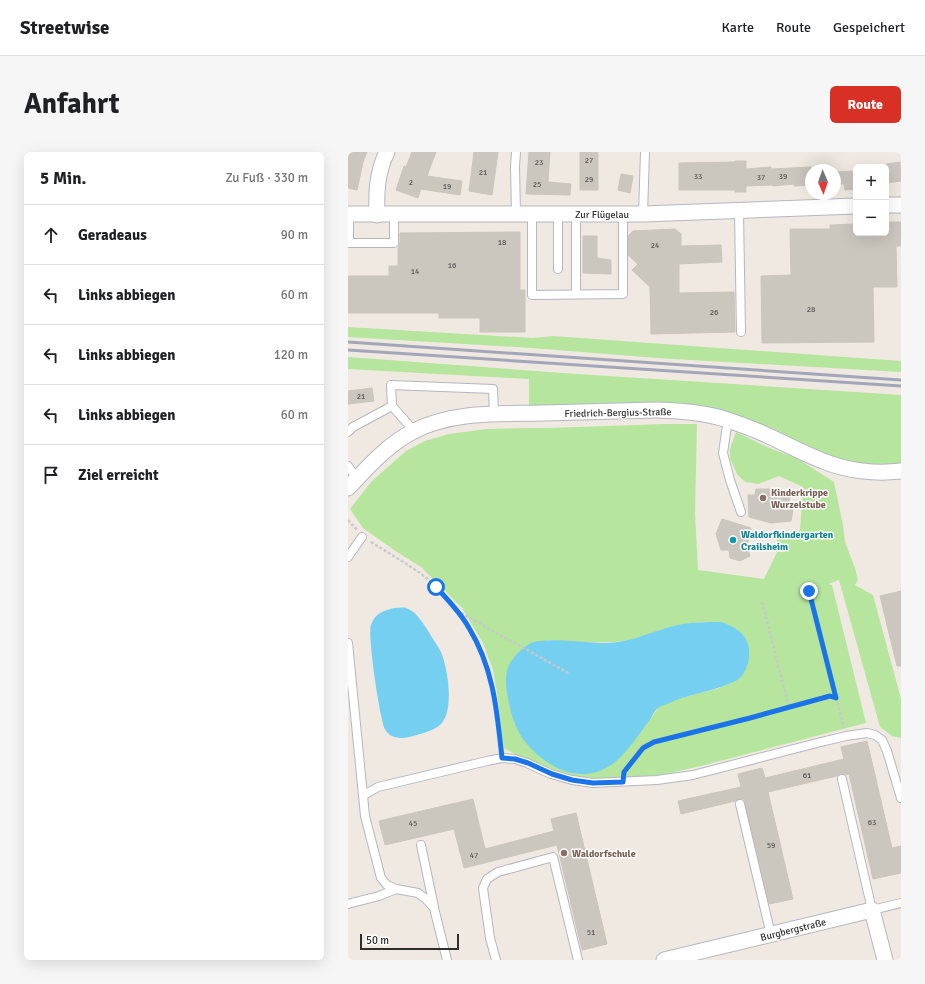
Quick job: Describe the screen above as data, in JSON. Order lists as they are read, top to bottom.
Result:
{
  "streets": {
    "street": ["Zur Flügelau", "Friedrich-Bergius-Straße", "Burgbergstraße"]
  },
  "places": ["Kinderkrippe Wurzelstube", "Waldorfkindergarten Crailsheim", "Waldorfschule"],
  "house_numbers": [
    "27",
    "23",
    "21",
    "33",
    "39",
    "37",
    "29",
    "2",
    "25",
    "19",
    "18",
    "24",
    "16",
    "14",
    "28",
    "26",
    "21",
    "61",
    "63",
    "45",
    "59",
    "47",
    "51"
  ],
  "scale_bar": "50 m",
  "north": "bottom",
  "page": {
    "header": "Streetwise",
    "nav": ["Karte", "Route", "Gespeichert"],
    "buttons": "Route",
    "title": "Anfahrt",
    "heading": ["5 Min.", "Zu Fuß · 330 m"],
    "map_buttons": ["+", "−"],
    "list": [
      ["Geradeaus", "90 m"],
      ["Links abbiegen", "60 m"],
      ["Links abbiegen", "120 m"],
      ["Links abbiegen", "60 m"],
      "Ziel erreicht"
    ],
    "scale": "50 m"
  }
}
